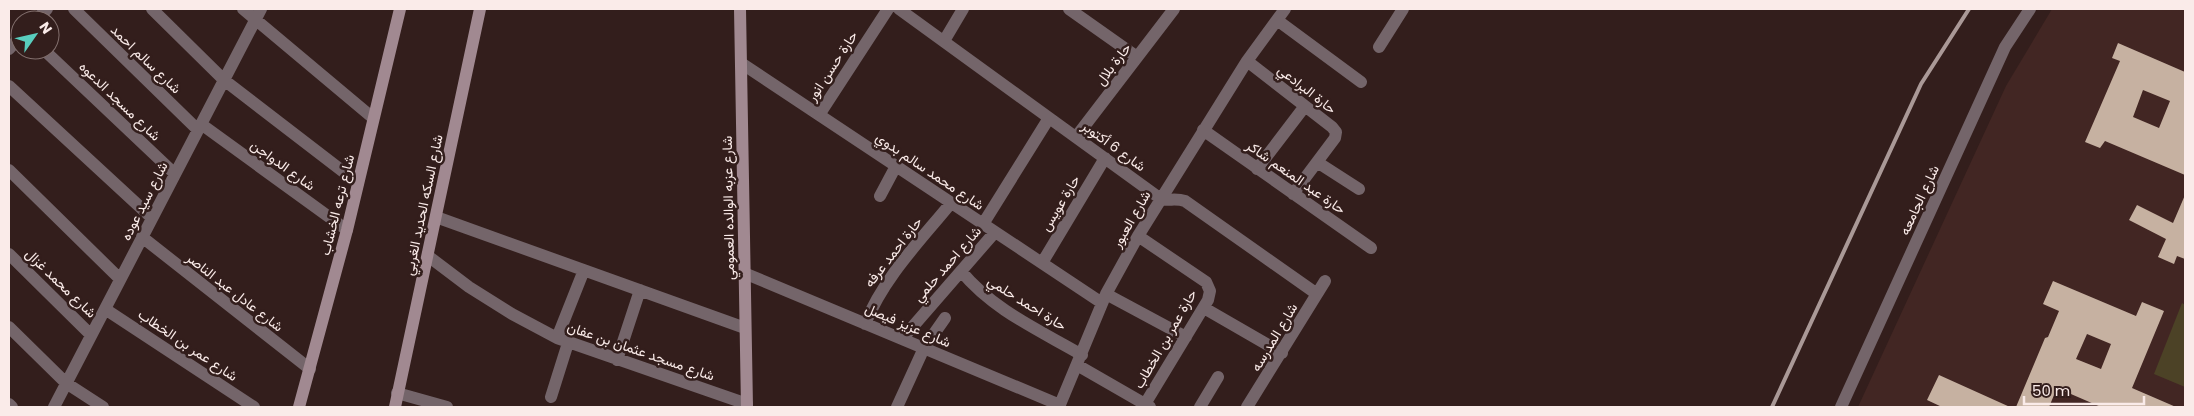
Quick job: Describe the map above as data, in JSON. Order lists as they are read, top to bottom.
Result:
{
  "streets": {
    "street": [
      "شارع سالم احمد",
      "حارة بلال",
      "حارة حسن انور",
      "حارة البرادعي",
      "شارع مسجد الدعوه",
      "شارع 6 أكتوبر",
      "شارع الدواجن",
      "شارع محمد سالم بدوي",
      "حارة عبد المنعم شاكر",
      "شارع الجامعه",
      "شارع سيد عوده",
      "حارة عويس",
      "شارع ترعه الخشاب",
      "شارع السكه الحديد الغربي",
      "شارع عزبه الوالده العمومي",
      "شارع العبور",
      "حارة احمد عرفه",
      "شارع احمد حلمي",
      "شارع محمد غزال",
      "شارع عادل عبد الناصر",
      "حارة احمد حلمي",
      "شارع عزيز فيصل",
      "شارع المدرسه",
      "حارة عمر بن الخطاب",
      "شارع عمر بن الخطاب",
      "شارع مسجد عثمان بن عفان"
    ]
  },
  "crossings": [
    ["شارع سالم احمد", "شارع الدواجن"],
    ["شارع سالم احمد", "شارع سيد عوده"],
    ["حارة بلال", "شارع 6 أكتوبر"],
    ["حارة حسن انور", "شارع محمد سالم بدوي"],
    ["حارة البرادعي", "حارة عبد المنعم شاكر"],
    ["حارة البرادعي", "شارع العبور"],
    ["شارع مسجد الدعوه", "شارع سيد عوده"],
    ["شارع 6 أكتوبر", "حارة عويس"],
    ["شارع 6 أكتوبر", "شارع العبور"],
    ["شارع الدواجن", "شارع سيد عوده"],
    ["شارع الدواجن", "شارع ترعه الخشاب"],
    ["شارع محمد سالم بدوي", "حارة عويس"],
    ["شارع محمد سالم بدوي", "شارع عزبه الوالده العمومي"],
    ["شارع محمد سالم بدوي", "شارع العبور"],
    ["شارع محمد سالم بدوي", "حارة احمد عرفه"],
    ["شارع محمد سالم بدوي", "شارع احمد حلمي"],
    ["شارع محمد سالم بدوي", "حارة عمر بن الخطاب"],
    ["حارة عبد المنعم شاكر", "شارع العبور"],
    ["شارع سيد عوده", "شارع محمد غزال"],
    ["شارع سيد عوده", "شارع عادل عبد الناصر"],
    ["شارع سيد عوده", "شارع عمر بن الخطاب"],
    ["شارع ترعه الخشاب", "شارع عادل عبد الناصر"],
    ["شارع السكه الحديد الغربي", "شارع مسجد عثمان بن عفان"],
    ["شارع عزبه الوالده العمومي", "شارع عزيز فيصل"],
    ["شارع عزبه الوالده العمومي", "شارع مسجد عثمان بن عفان"],
    ["شارع العبور", "حارة احمد حلمي"],
    ["شارع العبور", "شارع عزيز فيصل"],
    ["شارع العبور", "حارة عمر بن الخطاب"],
    ["حارة احمد عرفه", "شارع عزيز فيصل"],
    ["شارع احمد حلمي", "حارة احمد حلمي"],
    ["شارع احمد حلمي", "شارع عزيز فيصل"]
  ],
  "scale_bar": "50 m",
  "north": "top right"
}
